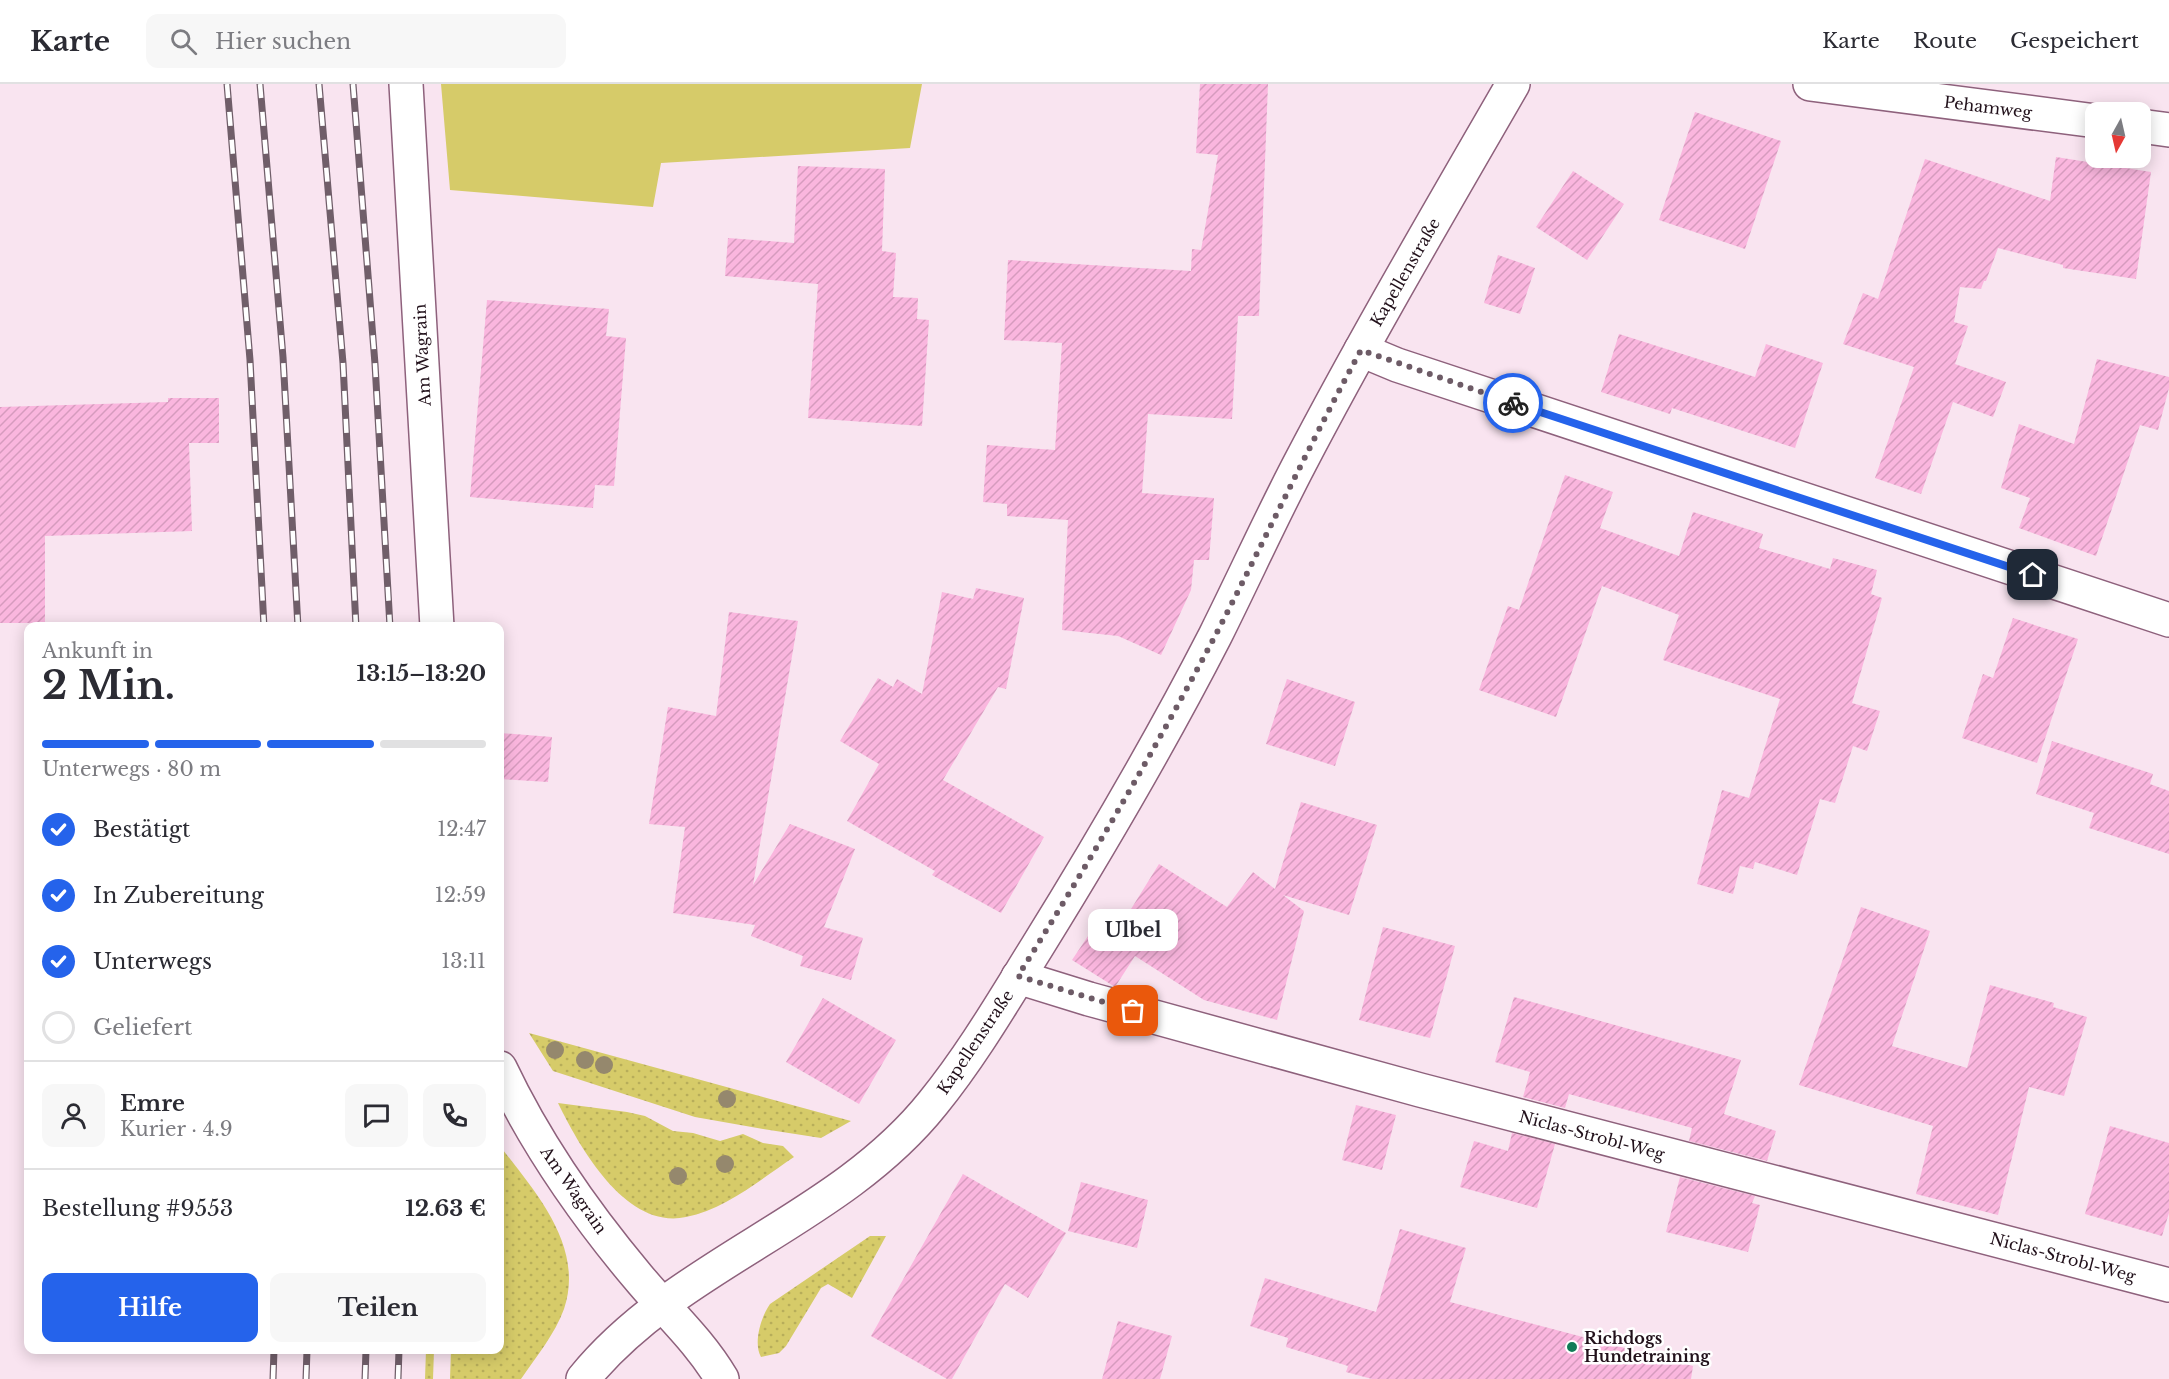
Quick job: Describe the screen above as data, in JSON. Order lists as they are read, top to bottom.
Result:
{
  "streets": {
    "street": [
      "Pehamweg",
      "Kapellenstraße",
      "Am Wagrain",
      "Niclas-Strobl-Weg"
    ]
  },
  "crossings": [
    ["Kapellenstraße", "Am Wagrain"],
    ["Kapellenstraße", "Niclas-Strobl-Weg"]
  ],
  "places": ["Ulbel", "Richdogs Hundetraining"],
  "north": "bottom",
  "page": {
    "header": "Karte",
    "search": "Hier suchen",
    "nav": ["Karte", "Route", "Gespeichert"],
    "heading": ["2 Min.", "Ankunft in", "13:15–13:20"],
    "panel": [
      "Emre",
      "Kurier · 4.9",
      "Bestellung #9553",
      "12.63 €"
    ],
    "bar": "Unterwegs · 80 m",
    "list": [
      ["Bestätigt", "12:47"],
      ["In Zubereitung", "12:59"],
      ["Unterwegs", "13:11"],
      "Geliefert"
    ],
    "bubble": "Ulbel",
    "buttons": ["Hilfe", "Teilen"]
  }
}
